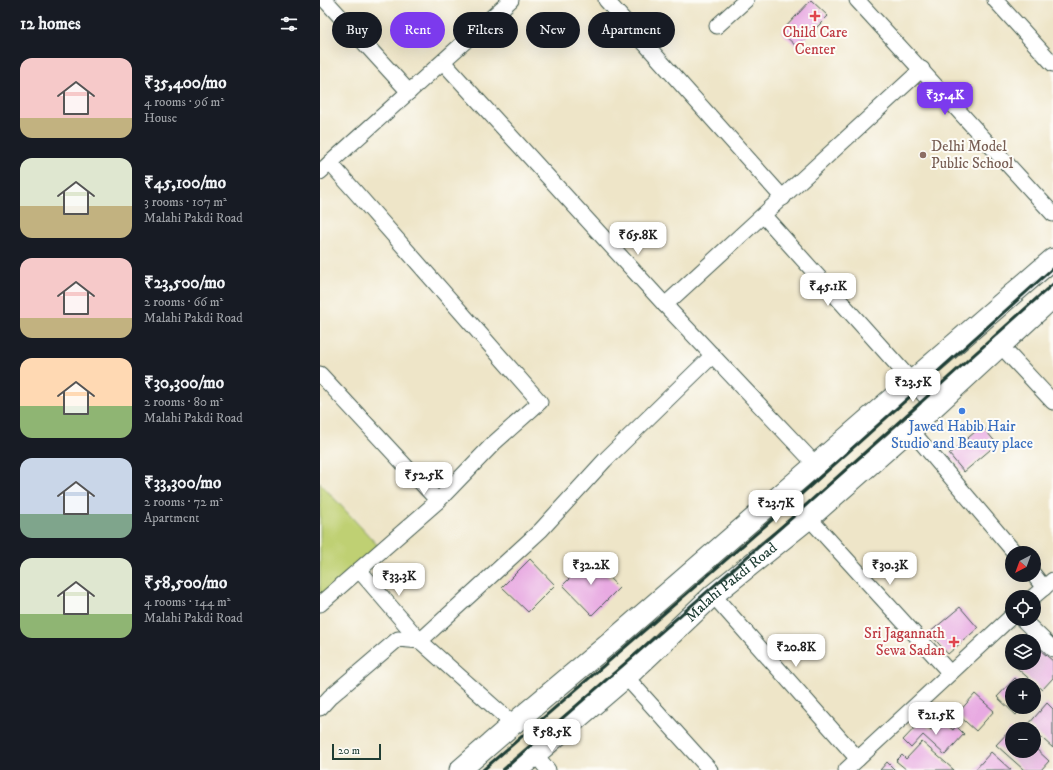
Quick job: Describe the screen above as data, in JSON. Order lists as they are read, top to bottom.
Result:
{
  "streets": {
    "main road": ["Malahi Pakdi Road"]
  },
  "places": {
    "health": ["Child Care Center", "Sri Jagannath Sewa Sadan"],
    "other": ["Delhi Model Public School", "Jawed Habib Hair Studio and Beauty place"]
  },
  "scale_bar": "20 m",
  "north": "bottom left",
  "page": {
    "heading": "12 homes",
    "chip": [
      "Buy",
      "Rent",
      "Filters",
      "New",
      "Apartment"
    ],
    "list": [
      {
        "name": "₹35,400/mo",
        "note": "4 rooms · 96 m² · House"
      },
      {
        "name": "₹45,100/mo",
        "note": "3 rooms · 107 m² · Malahi Pakdi Road"
      },
      {
        "name": "₹23,500/mo",
        "note": "2 rooms · 66 m² · Malahi Pakdi Road"
      },
      {
        "name": "₹30,300/mo",
        "note": "2 rooms · 80 m² · Malahi Pakdi Road"
      },
      {
        "name": "₹33,300/mo",
        "note": "2 rooms · 72 m² · Apartment"
      },
      {
        "name": "₹58,500/mo",
        "note": "4 rooms · 144 m² · Malahi Pakdi Road"
      }
    ],
    "price": [
      "₹35.4K",
      "₹65.8K",
      "₹45.1K",
      "₹23.5K",
      "₹52.5K",
      "₹23.7K",
      "₹32.2K",
      "₹30.3K",
      "₹33.3K",
      "₹20.8K",
      "₹21.5K",
      "₹58.5K"
    ],
    "map_buttons": ["+", "−"],
    "scale": "20 m"
  }
}
